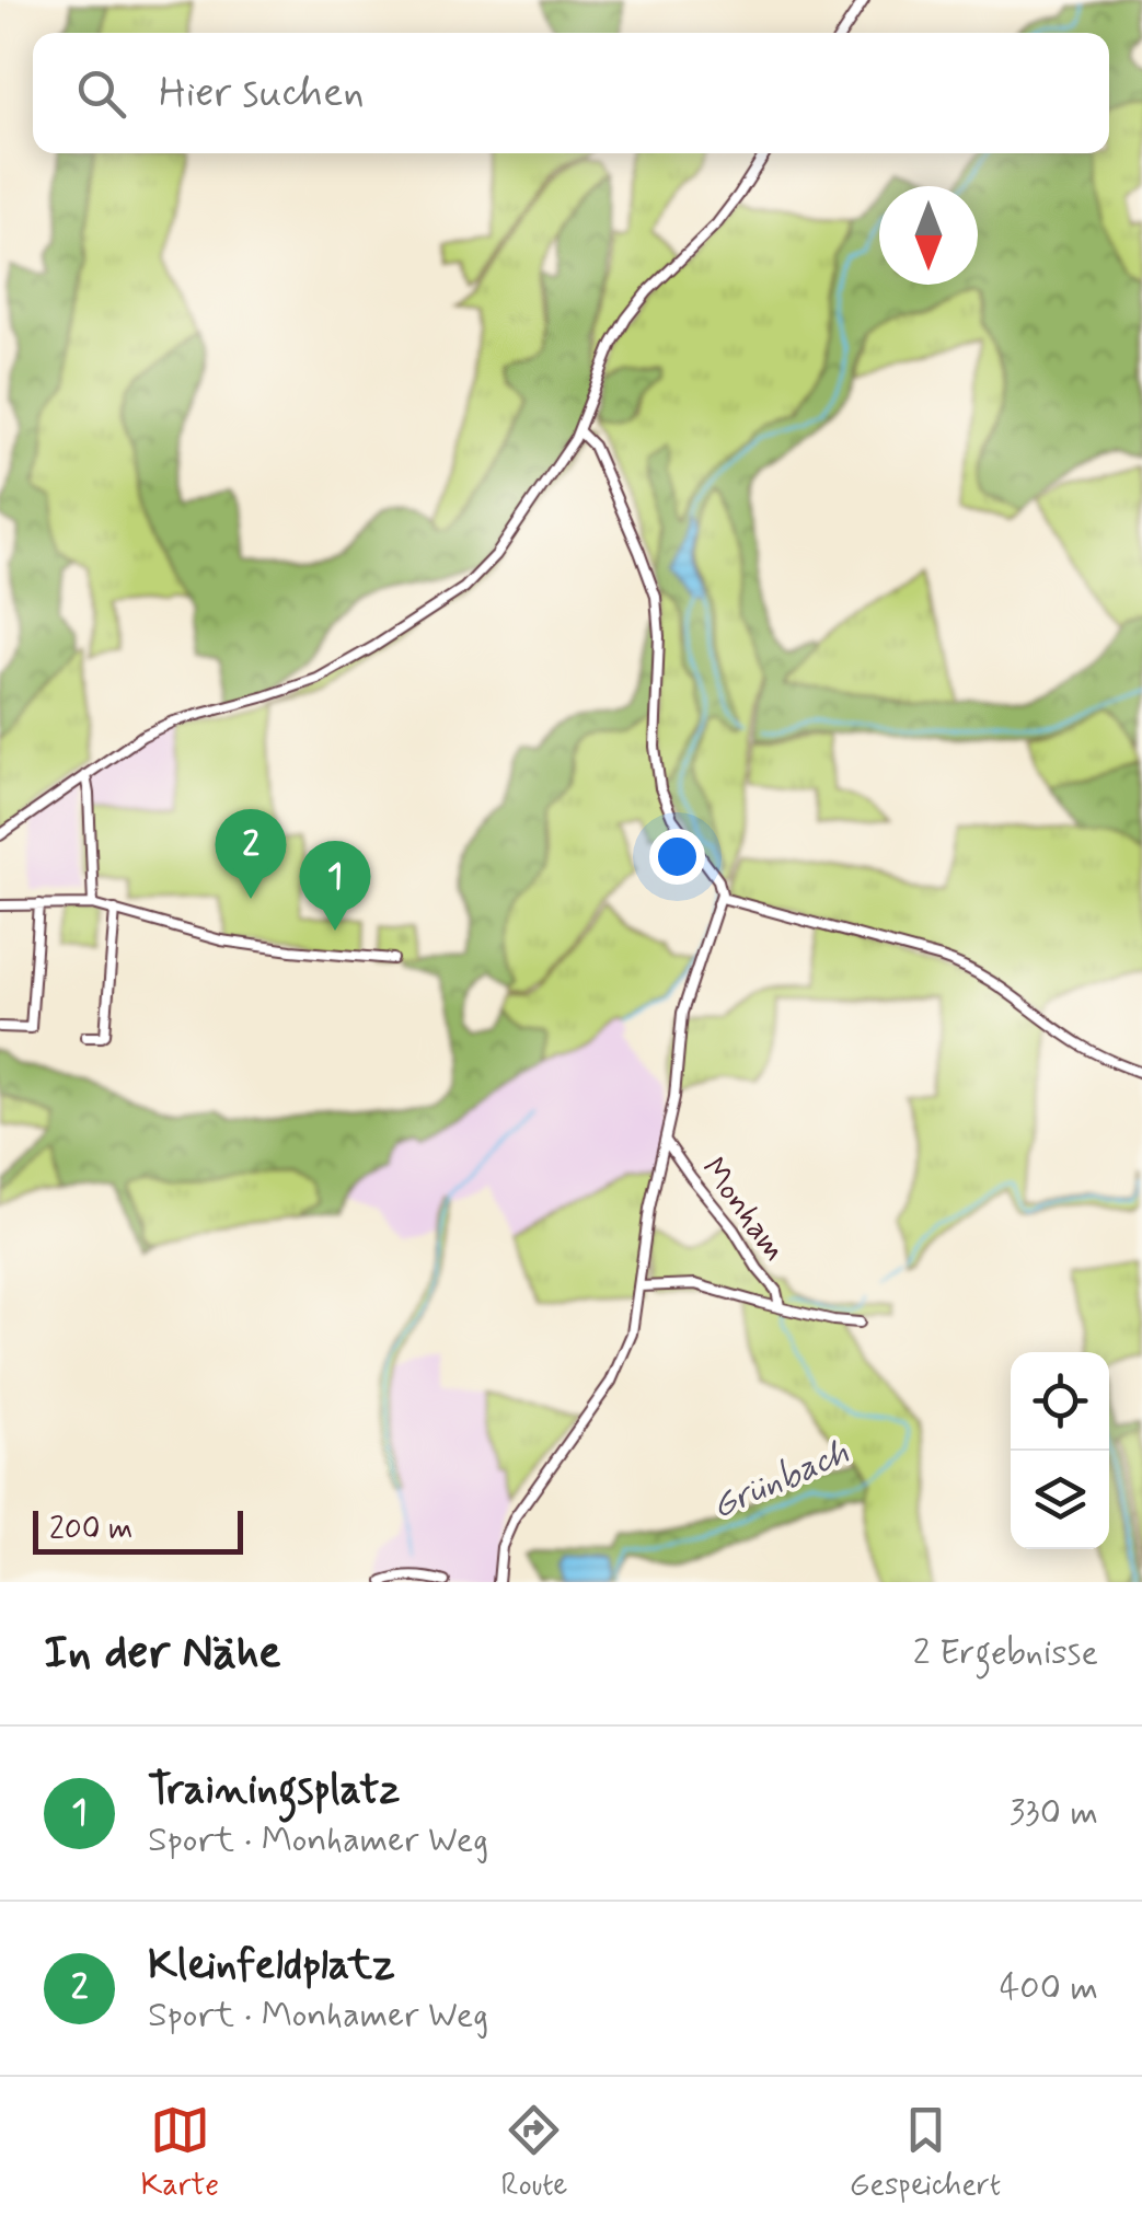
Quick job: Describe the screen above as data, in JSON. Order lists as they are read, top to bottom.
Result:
{
  "streets": {
    "street": ["Monham"]
  },
  "water": ["Grünbach"],
  "scale_bar": "200 m",
  "north": "bottom",
  "page": {
    "search": "Hier suchen",
    "pins": ["2", "1"],
    "scale": "200 m",
    "heading": ["In der Nähe", "2 Ergebnisse"],
    "list": [
      {
        "mark": "1",
        "name": "Trainingsplatz",
        "note": "Sport · Monhamer Weg",
        "value": "330 m"
      },
      {
        "mark": "2",
        "name": "Kleinfeldplatz",
        "note": "Sport · Monhamer Weg",
        "value": "400 m"
      }
    ],
    "nav": ["Karte", "Route", "Gespeichert"]
  }
}
